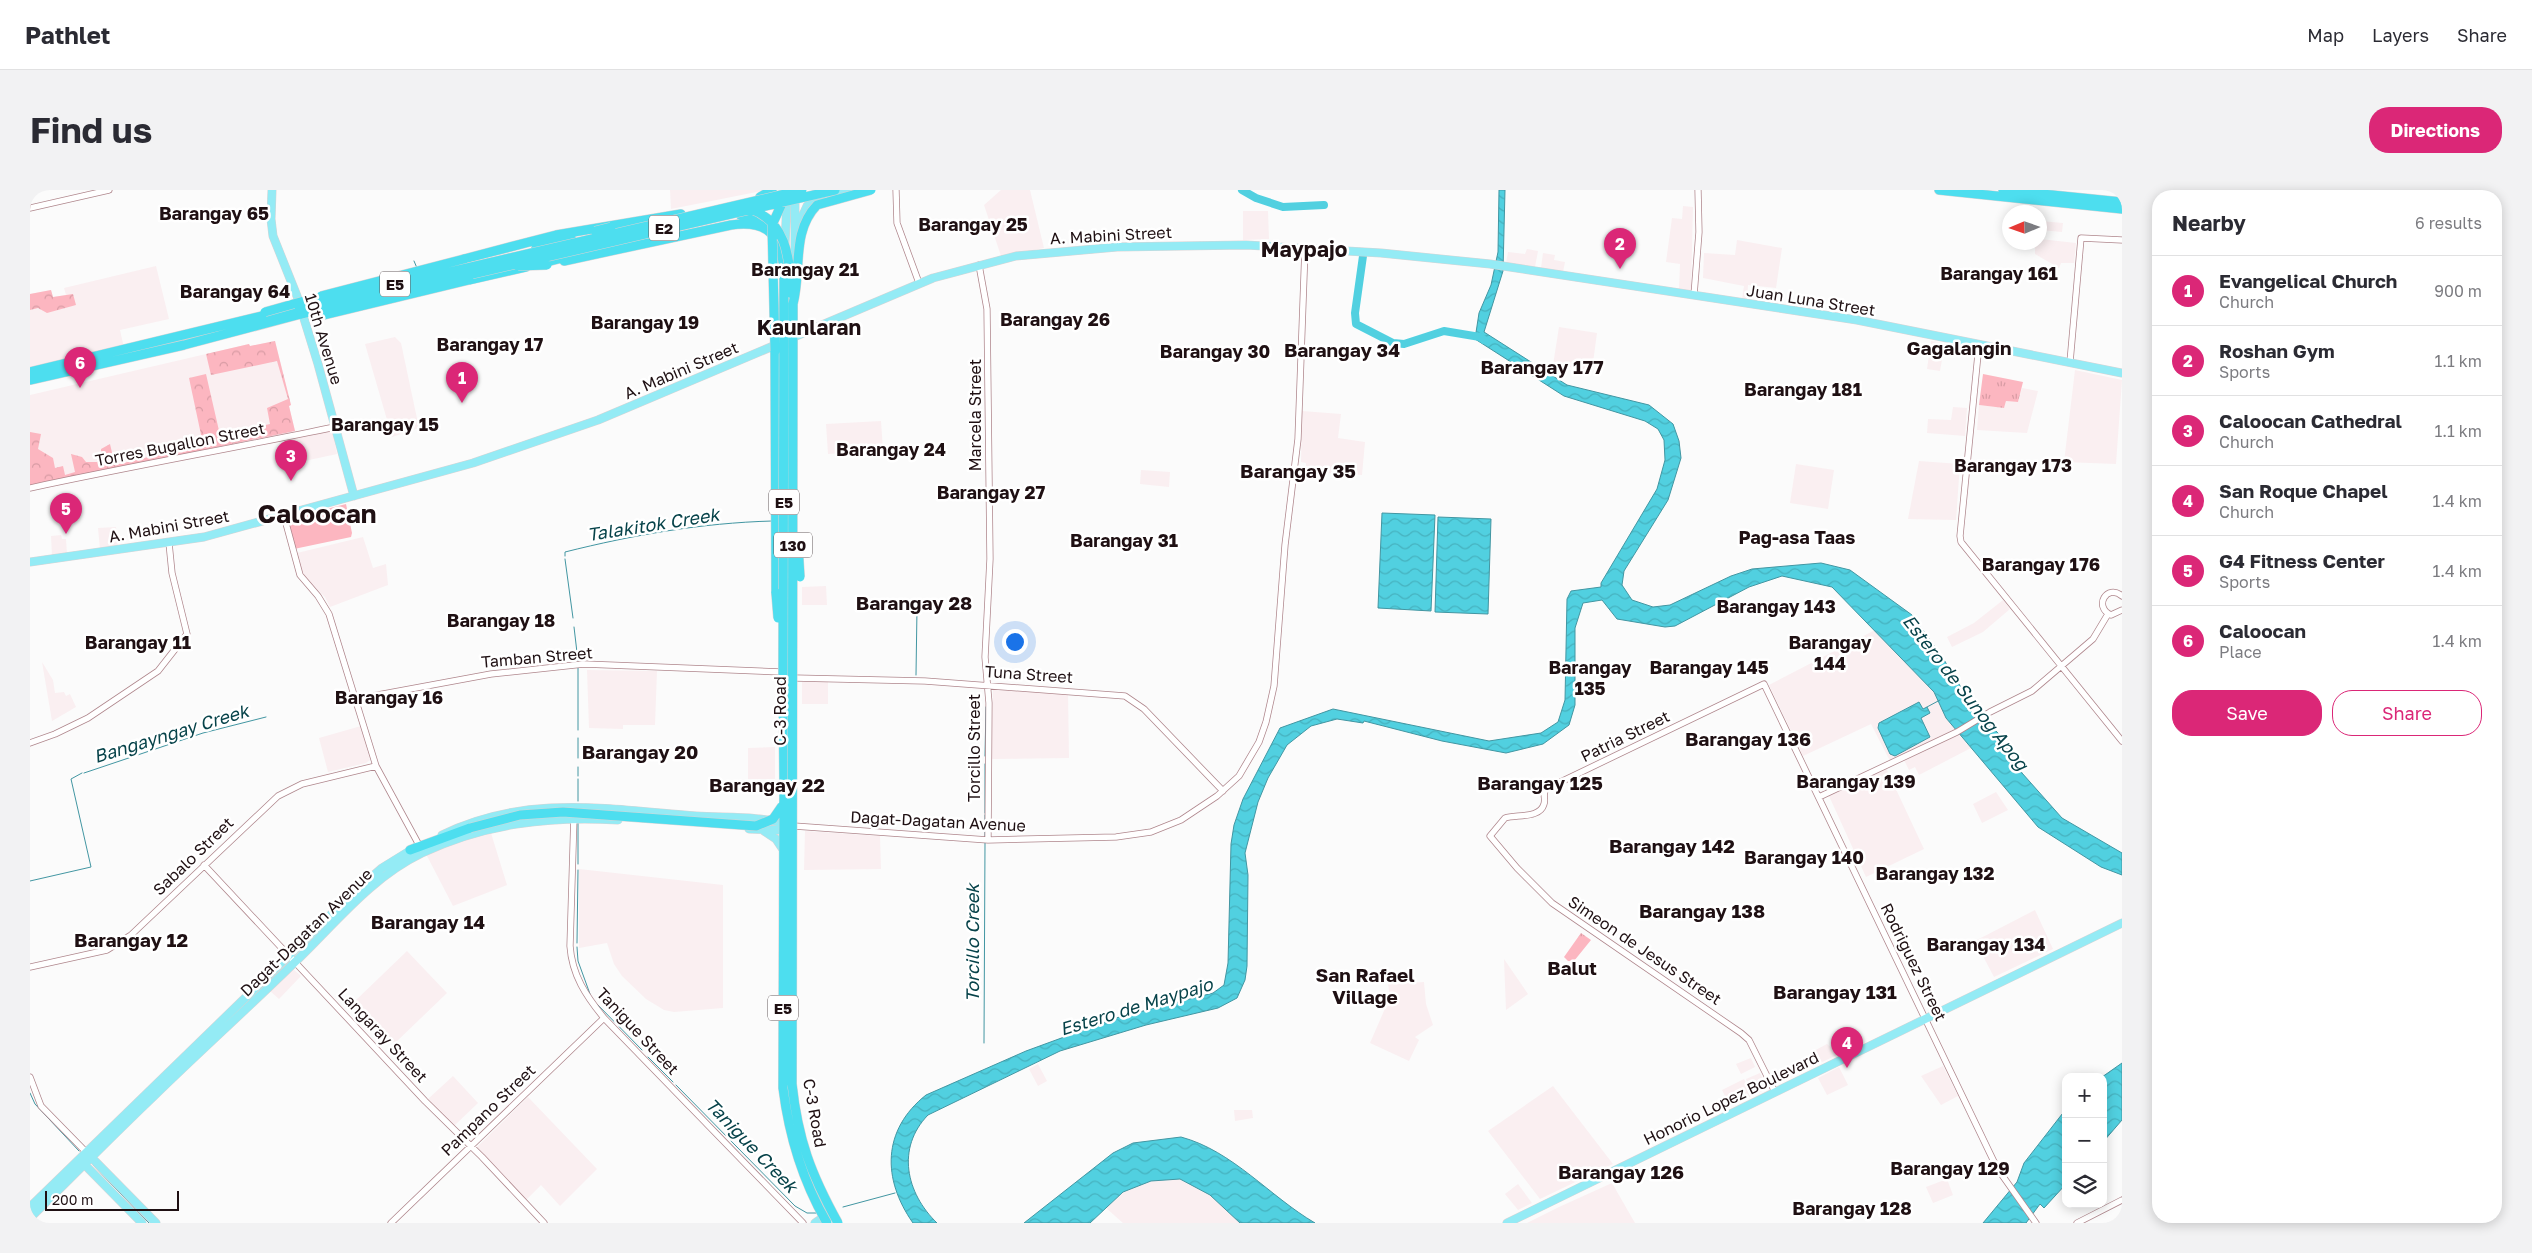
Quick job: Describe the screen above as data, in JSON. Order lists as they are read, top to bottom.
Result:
{
  "streets": {
    "highway": ["E2", "E5"],
    "main road": [
      "A. Mabini Street",
      "Juan Luna Street",
      "10th Avenue",
      "130",
      "C-3 Road",
      "Dagat-Dagatan Avenue",
      "Honorio Lopez Boulevard"
    ],
    "street": [
      "Marcela Street",
      "Torres Bugallon Street",
      "Tamban Street",
      "Tuna Street",
      "Patria Street",
      "Torcillo Street",
      "Sabalo Street",
      "Simeon de Jesus Street",
      "Rodriguez Street",
      "Tanigue Street",
      "Langaray Street",
      "Pampano Street"
    ]
  },
  "crossings": [
    ["E2", "E5"],
    ["A. Mabini Street", "Juan Luna Street"],
    ["A. Mabini Street", "10th Avenue"],
    ["A. Mabini Street", "Marcela Street"],
    ["A. Mabini Street", "C-3 Road"],
    ["A. Mabini Street", "Dagat-Dagatan Avenue"],
    ["E5", "C-3 Road"],
    ["10th Avenue", "Torres Bugallon Street"],
    ["Marcela Street", "Tuna Street"],
    ["Marcela Street", "Torcillo Street"],
    ["Tamban Street", "C-3 Road"],
    ["Tuna Street", "C-3 Road"],
    ["Tuna Street", "Torcillo Street"],
    ["Tuna Street", "Dagat-Dagatan Avenue"],
    ["C-3 Road", "Dagat-Dagatan Avenue"],
    ["Patria Street", "Simeon de Jesus Street"],
    ["Patria Street", "Rodriguez Street"],
    ["Torcillo Street", "Dagat-Dagatan Avenue"],
    ["Dagat-Dagatan Avenue", "Tanigue Street"],
    ["Dagat-Dagatan Avenue", "Langaray Street"],
    ["Sabalo Street", "Langaray Street"],
    ["Simeon de Jesus Street", "Honorio Lopez Boulevard"],
    ["Rodriguez Street", "Honorio Lopez Boulevard"],
    ["Tanigue Street", "Pampano Street"],
    ["Langaray Street", "Pampano Street"]
  ],
  "districts": [
    "Barangay 65",
    "Barangay 25",
    "Maypajo",
    "Barangay 21",
    "Barangay 161",
    "Barangay 64",
    "Barangay 26",
    "Barangay 19",
    "Kaunlaran",
    "Barangay 17",
    "Gagalangin",
    "Barangay 34",
    "Barangay 30",
    "Barangay 177",
    "Barangay 181",
    "Barangay 15",
    "Barangay 24",
    "Barangay 173",
    "Barangay 35",
    "Barangay 27",
    "Caloocan",
    "Pag-asa Taas",
    "Barangay 31",
    "Barangay 176",
    "Barangay 28",
    "Barangay 143",
    "Barangay 18",
    "Barangay 11",
    "Barangay 144",
    "Barangay 135",
    "Barangay 145",
    "Barangay 16",
    "Barangay 136",
    "Barangay 20",
    "Barangay 139",
    "Barangay 125",
    "Barangay 22",
    "Barangay 142",
    "Barangay 140",
    "Barangay 132",
    "Barangay 138",
    "Barangay 14",
    "Barangay 12",
    "Barangay 134",
    "Balut",
    "San Rafael Village",
    "Barangay 131",
    "Barangay 129",
    "Barangay 126",
    "Barangay 128"
  ],
  "water": [
    "Talakitok Creek",
    "Estero de Sunog Apog",
    "Bangayngay Creek",
    "Torcillo Creek",
    "Estero de Maypajo",
    "Tanigue Creek"
  ],
  "scale_bar": "200 m",
  "north": "left",
  "page": {
    "header": "Pathlet",
    "nav": ["Map", "Layers", "Share"],
    "buttons": [
      "Directions",
      ["Save", "Share"]
    ],
    "title": "Find us",
    "heading": ["Nearby", "6 results"],
    "pins": [
      "2",
      "6",
      "1",
      "3",
      "5",
      "4"
    ],
    "list": [
      {
        "mark": "1",
        "name": "Evangelical Church",
        "note": "Church",
        "value": "900 m"
      },
      {
        "mark": "2",
        "name": "Roshan Gym",
        "note": "Sports",
        "value": "1.1 km"
      },
      {
        "mark": "3",
        "name": "Caloocan Cathedral",
        "note": "Church",
        "value": "1.1 km"
      },
      {
        "mark": "4",
        "name": "San Roque Chapel",
        "note": "Church",
        "value": "1.4 km"
      },
      {
        "mark": "5",
        "name": "G4 Fitness Center",
        "note": "Sports",
        "value": "1.4 km"
      },
      {
        "mark": "6",
        "name": "Caloocan",
        "note": "Place",
        "value": "1.4 km"
      }
    ],
    "map_buttons": ["+", "−"],
    "scale": "200 m"
  }
}
